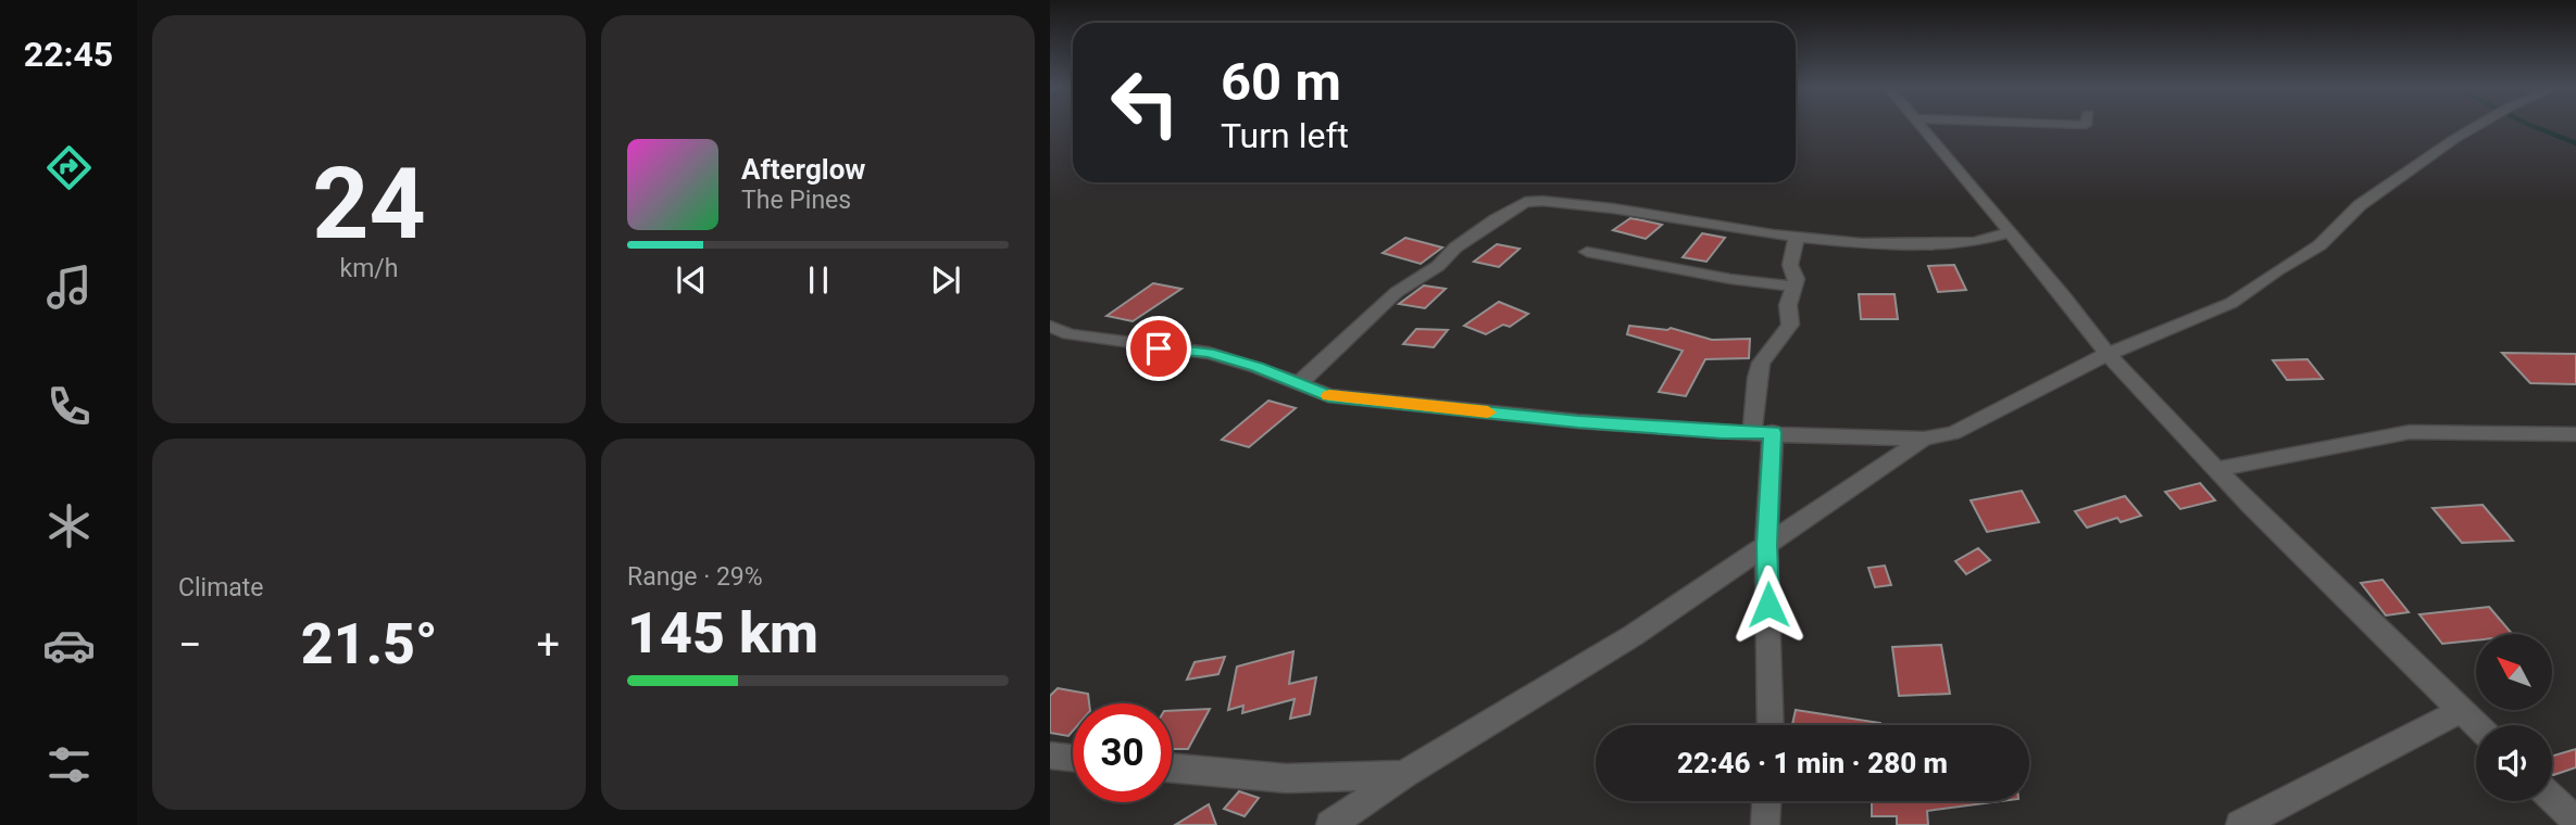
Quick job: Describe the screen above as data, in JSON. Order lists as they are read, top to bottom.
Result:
{
  "north": "top left",
  "page": {
    "tabs": "22:45",
    "tile": [
      ["24", "km/h"],
      "Climate",
      ["Range · 29%", "145 km"]
    ],
    "turn": ["60 m", "Turn left"],
    "song": ["Afterglow", "The Pines"],
    "heat": ["−", "21.5°", "+"],
    "limit": "30",
    "trip": "22:46 · 1 min · 280 m"
  }
}
